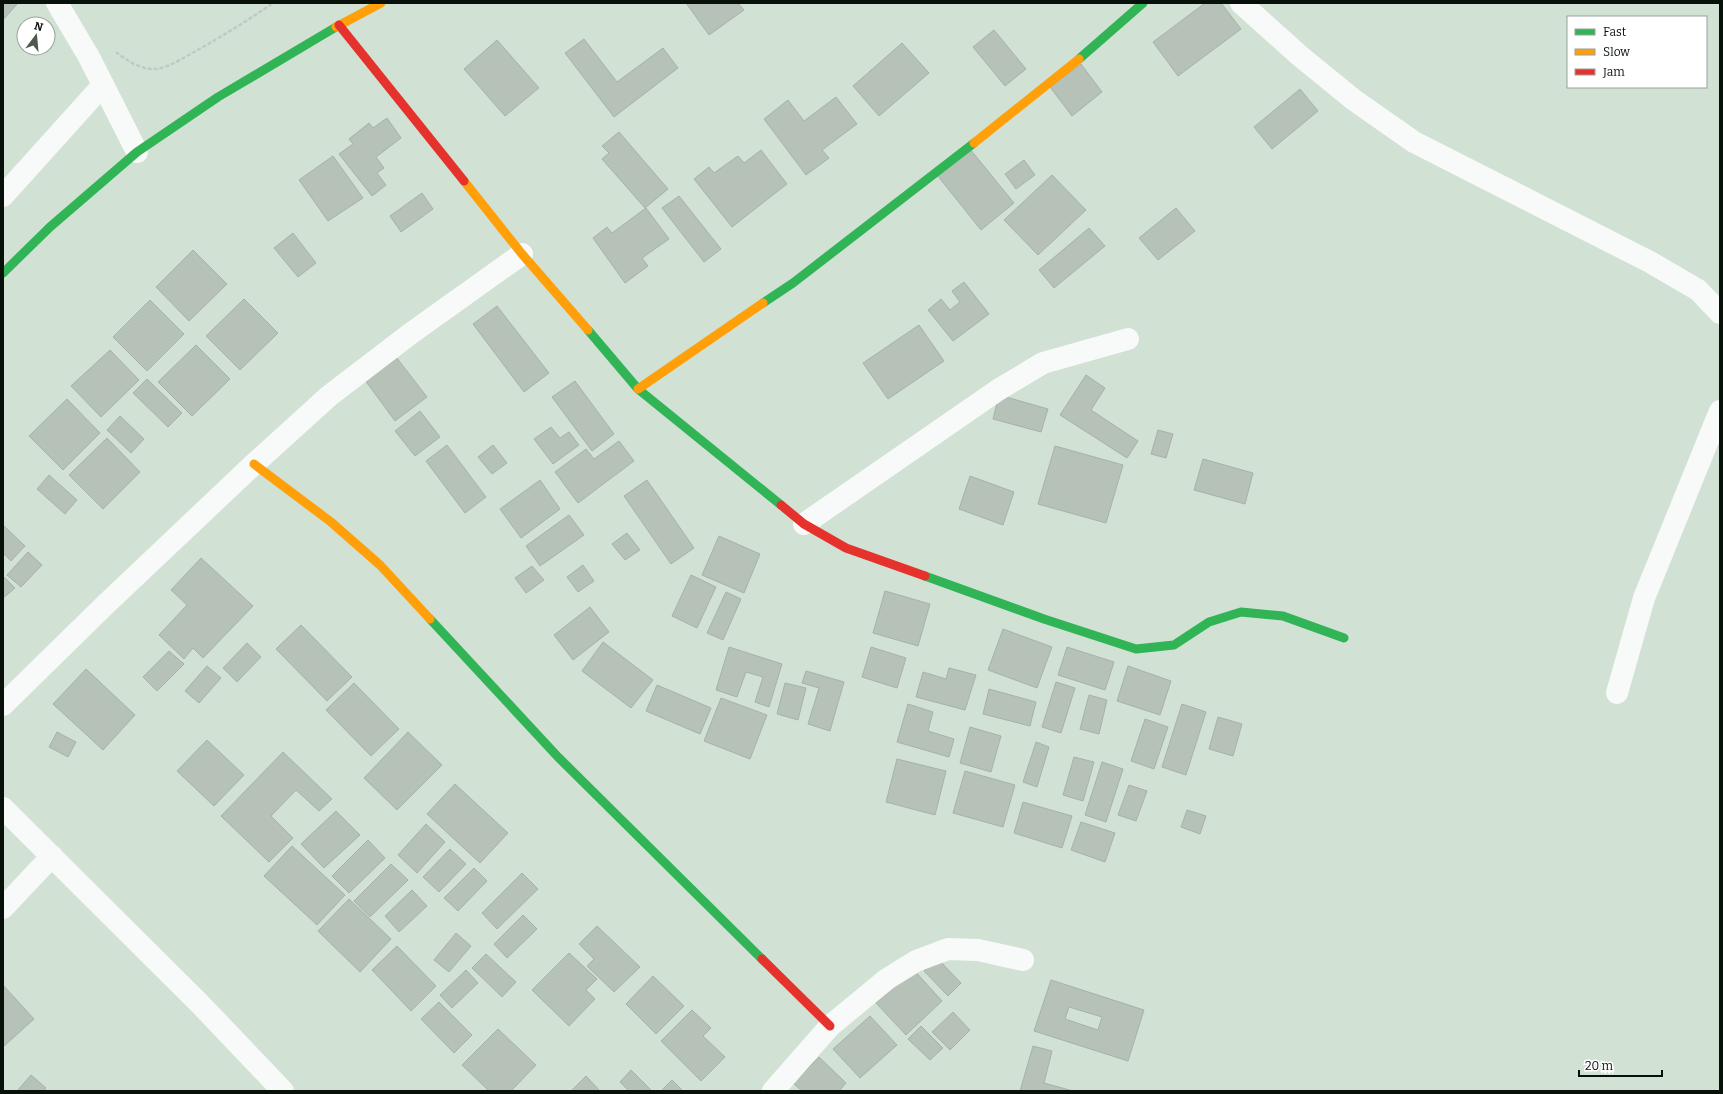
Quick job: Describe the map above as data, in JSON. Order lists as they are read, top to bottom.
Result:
{
  "legend": ["Fast", "Slow", "Jam"],
  "scale_bar": "20 m",
  "north": "top"
}
